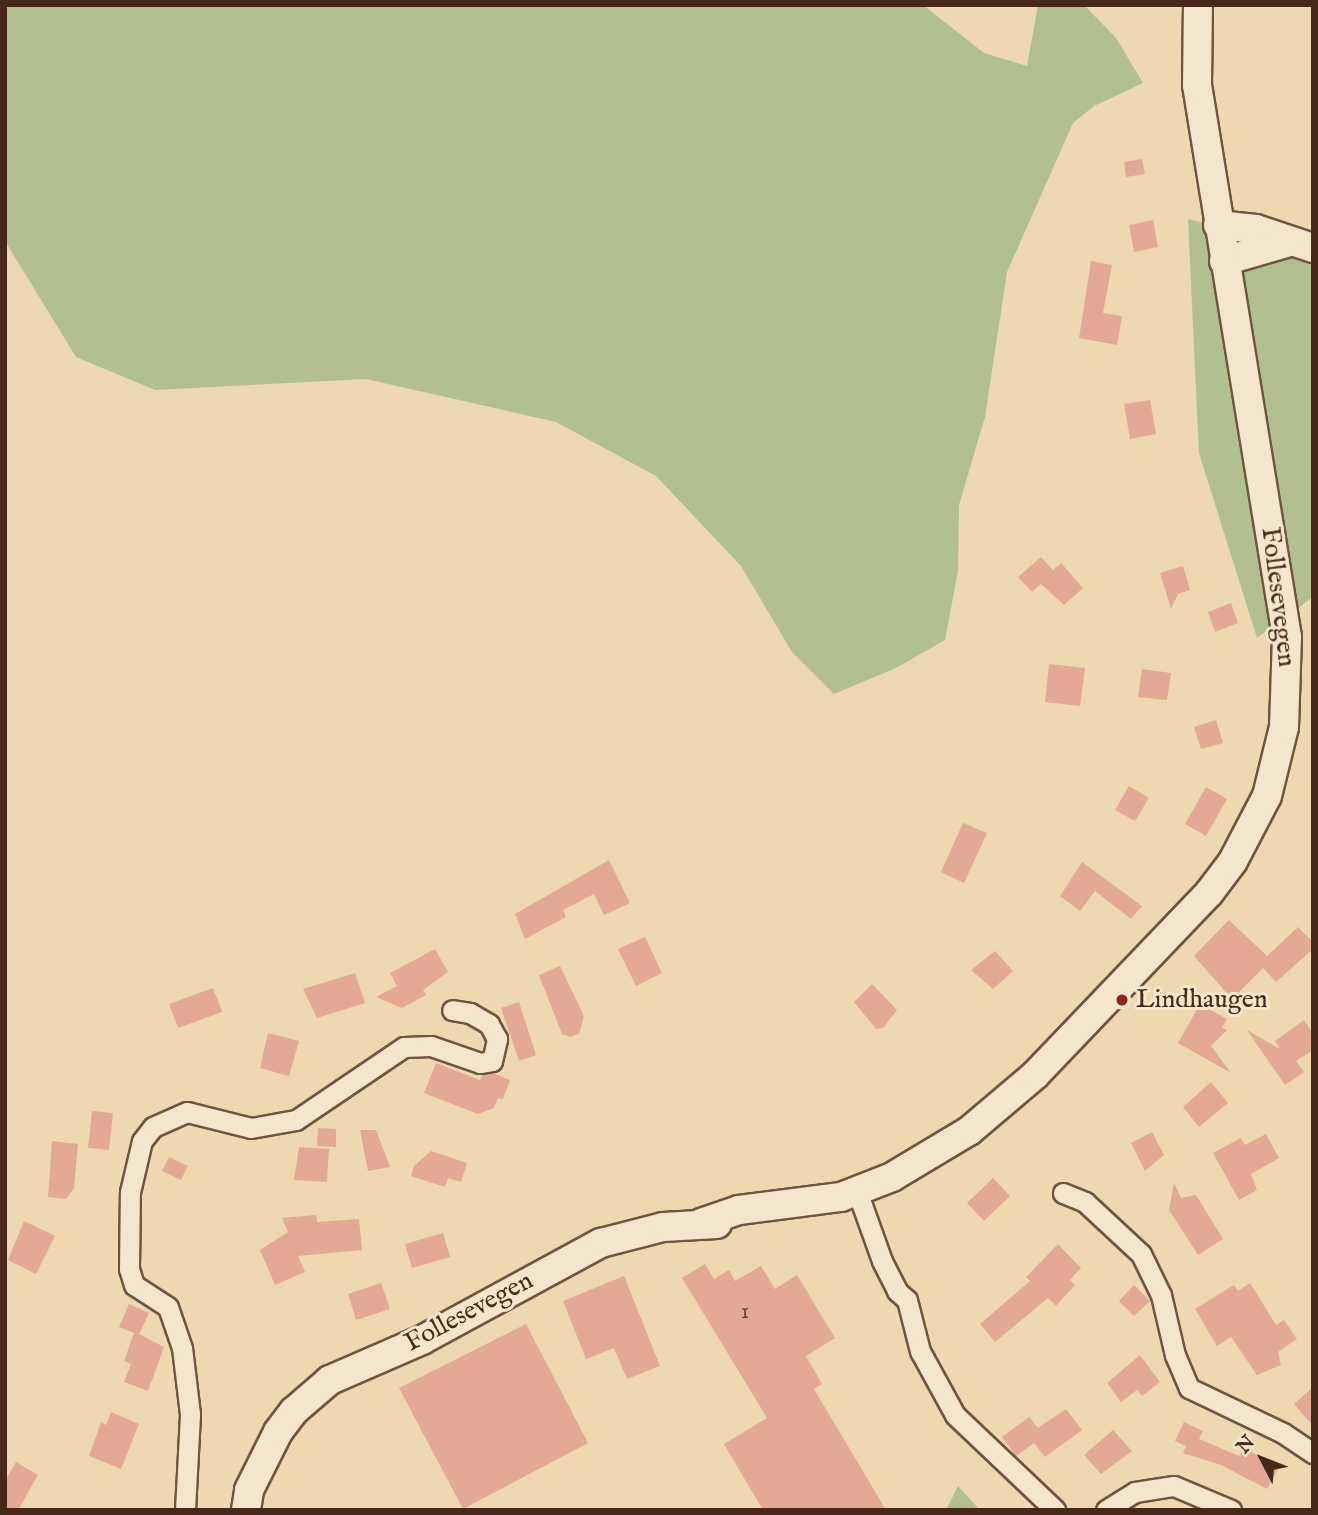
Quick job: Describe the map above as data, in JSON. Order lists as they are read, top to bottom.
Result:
{
  "streets": {
    "main road": ["Follesevegen"]
  },
  "places": ["Lindhaugen"],
  "house_numbers": ["1"],
  "north": "top left"
}
